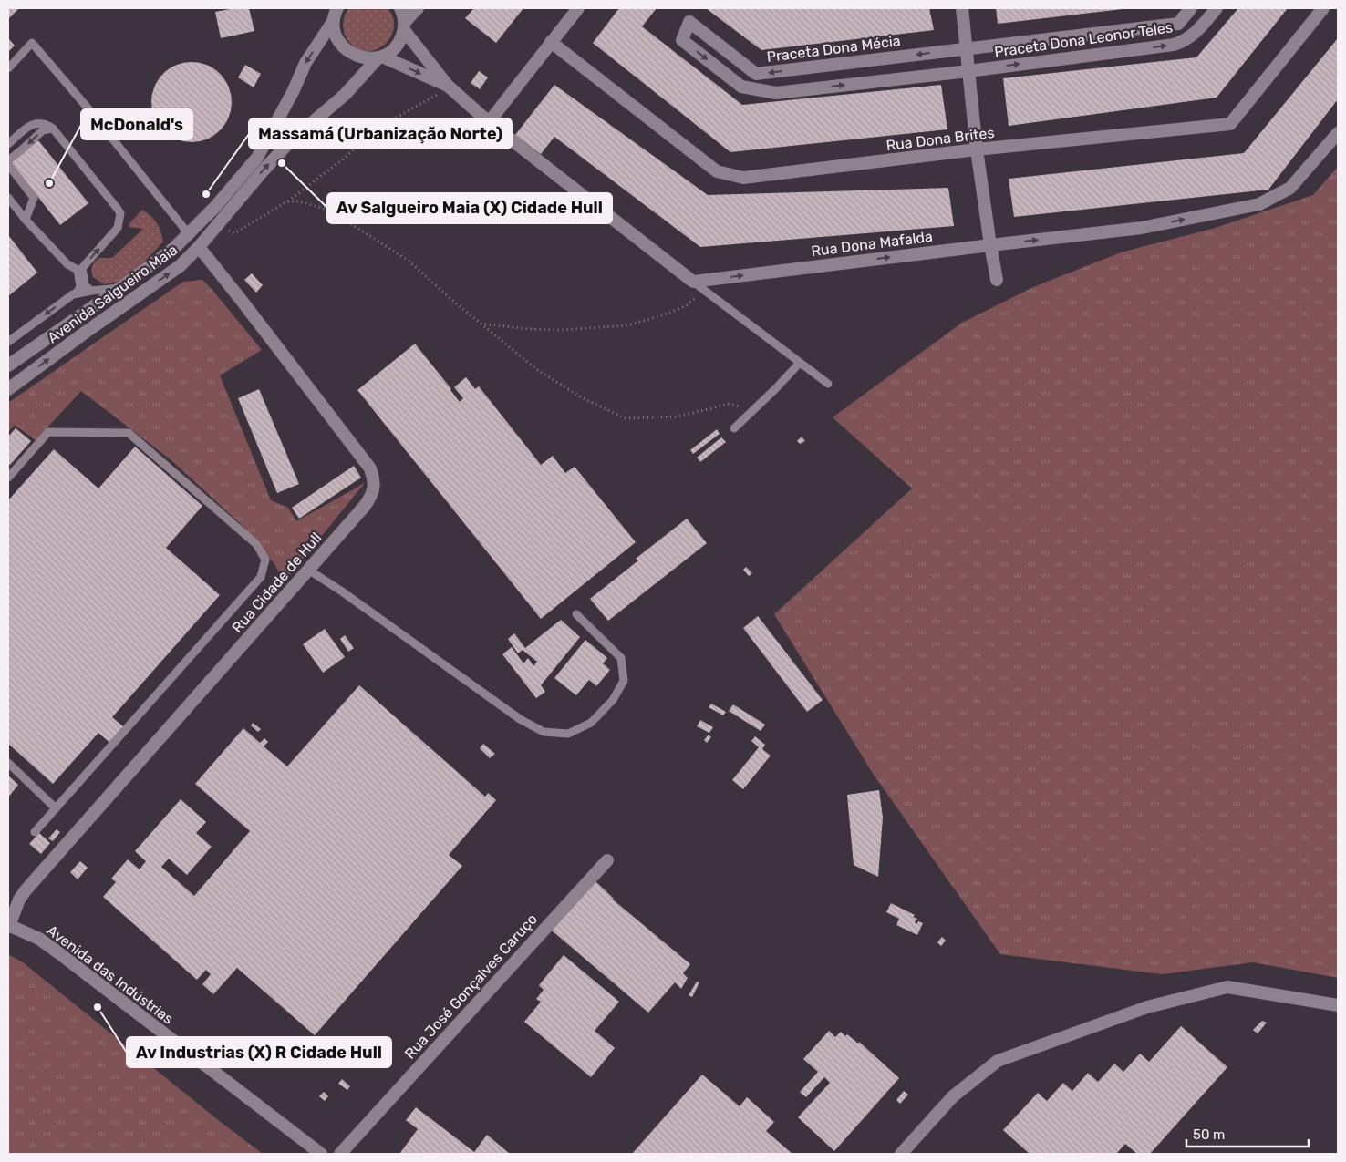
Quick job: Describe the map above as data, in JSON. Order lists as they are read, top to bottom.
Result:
{
  "streets": {
    "street": [
      "Praceta Dona Leonor Teles",
      "Praceta Dona Mécia",
      "Rua Dona Brites",
      "Rua Dona Mafalda",
      "Avenida Salgueiro Maia",
      "Rua Cidade de Hull",
      "Avenida das Indústrias",
      "Rua José Gonçalves Caruço"
    ]
  },
  "crossings": [
    ["Praceta Dona Leonor Teles", "Praceta Dona Mécia"],
    ["Avenida Salgueiro Maia", "Rua Cidade de Hull"],
    ["Rua Cidade de Hull", "Avenida das Indústrias"]
  ],
  "one_way": ["Rua Dona Mafalda"],
  "places": [
    "Av Salgueiro Maia (X) Cidade Hull",
    "McDonald's",
    "Massamá (Urbanização Norte)",
    "Av Industrias (X) R Cidade Hull"
  ],
  "scale_bar": "50 m"
}
